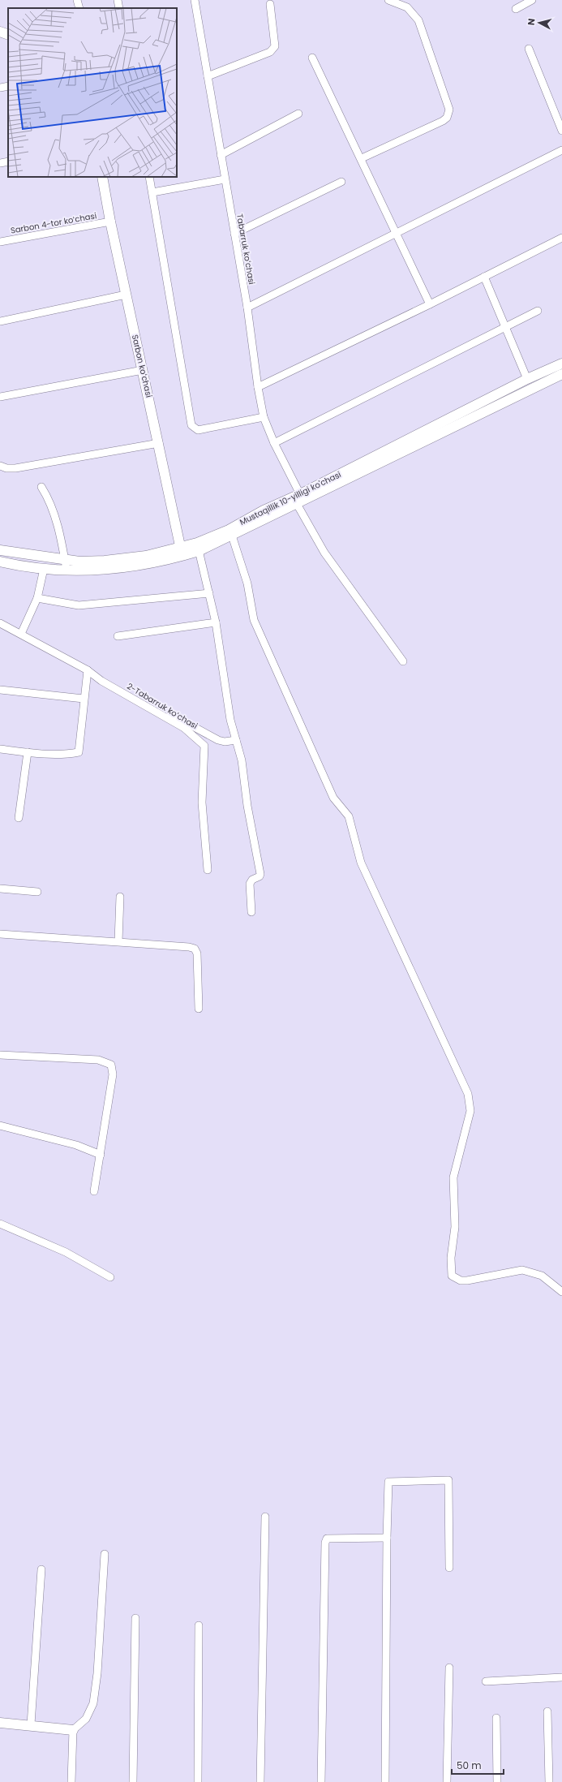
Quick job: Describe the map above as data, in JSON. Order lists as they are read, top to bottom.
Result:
{
  "streets": {
    "main road": ["Sarbon koʻchasi", "Mustaqillik 10-yilligi ko'chasi"],
    "street": ["Sarbon 4-tor koʻchasi", "Tabarruk koʻchasi", "2-Tabarruk koʻchasi"]
  },
  "crossings": [
    ["Sarbon 4-tor koʻchasi", "Sarbon koʻchasi"],
    ["Tabarruk koʻchasi", "Mustaqillik 10-yilligi ko'chasi"],
    ["Sarbon koʻchasi", "Mustaqillik 10-yilligi ko'chasi"]
  ],
  "scale_bar": "50 m",
  "north": "left"
}
